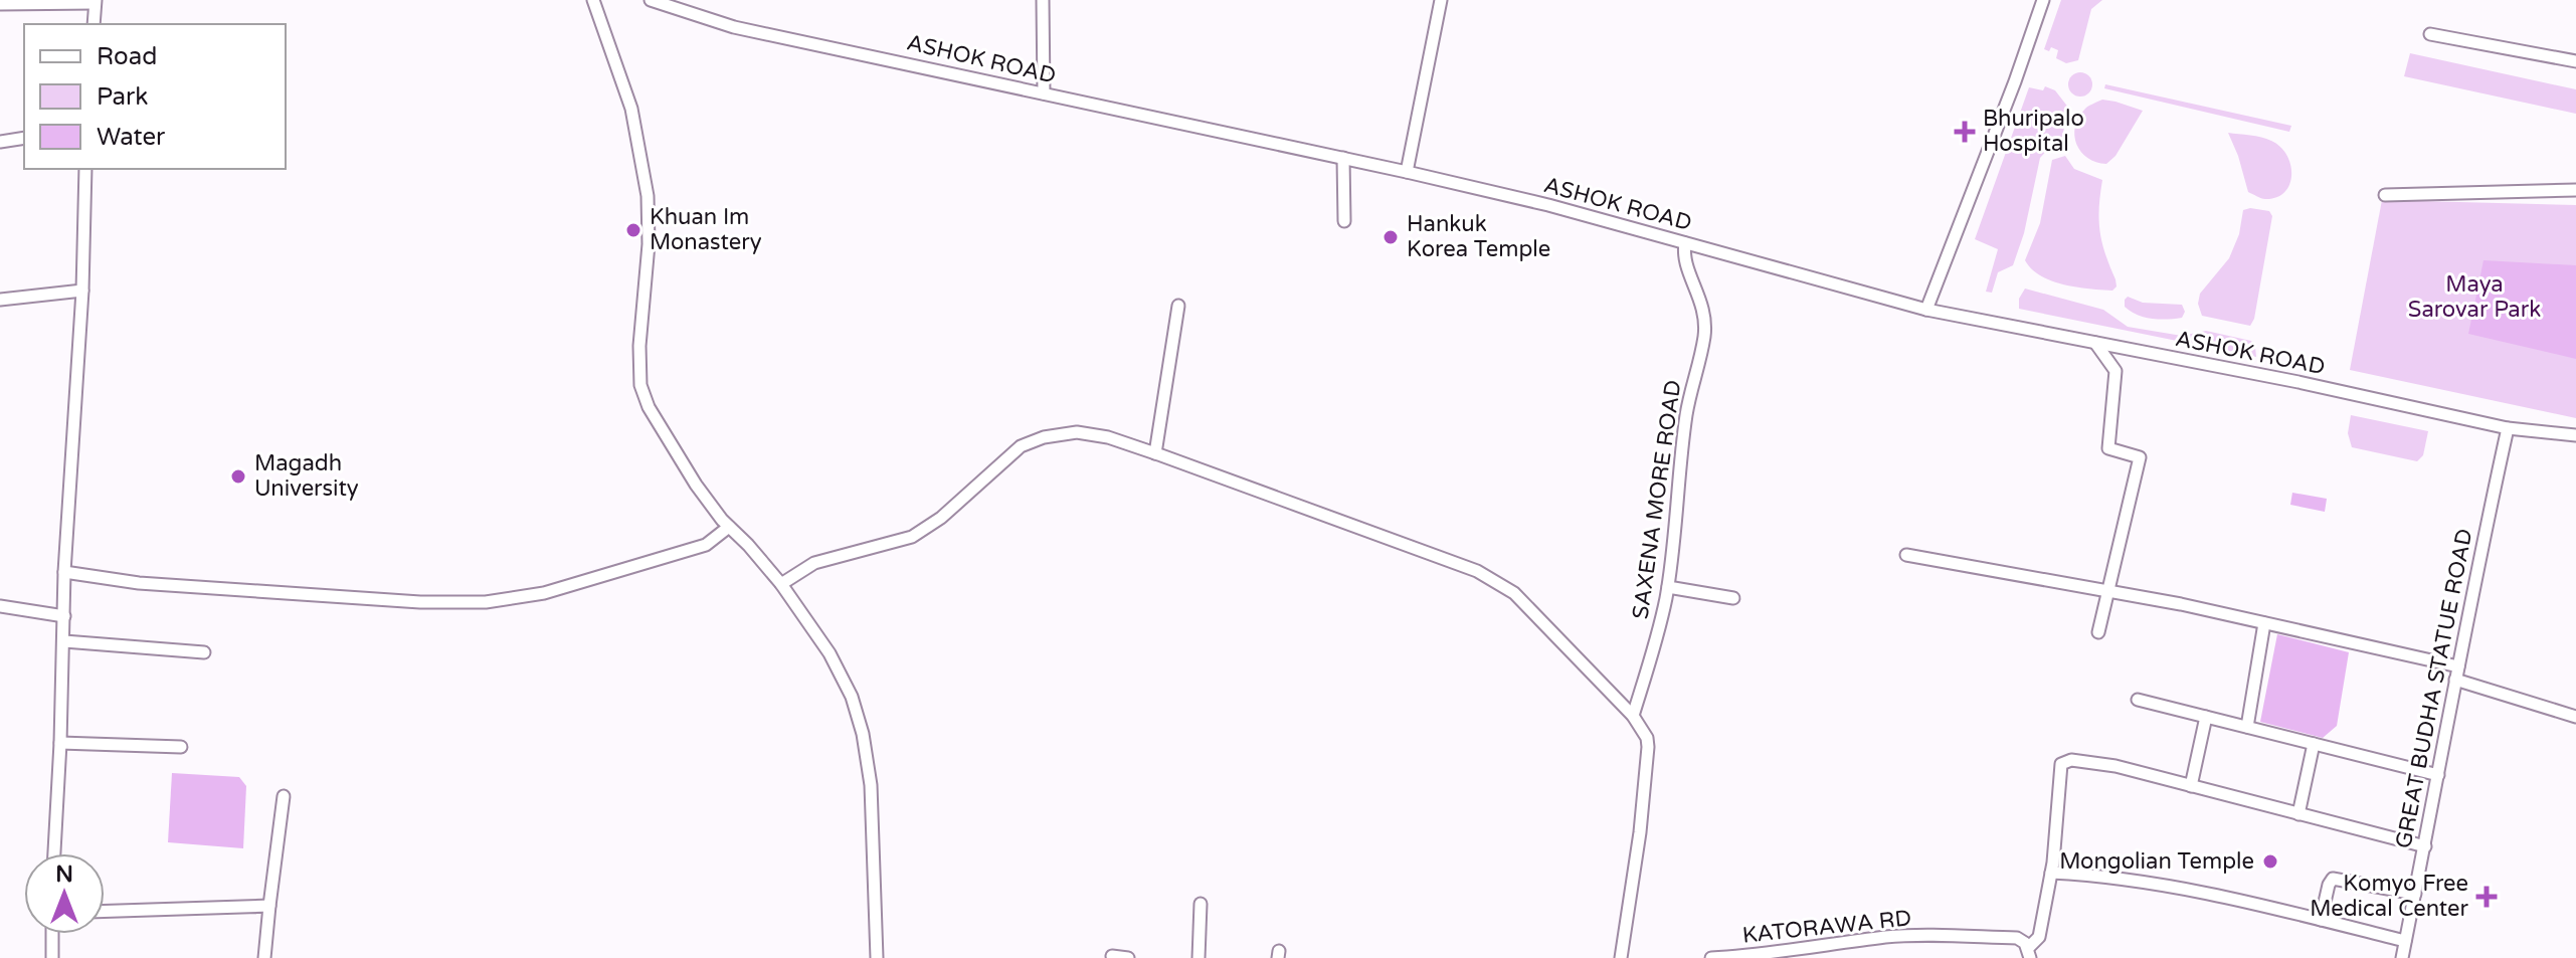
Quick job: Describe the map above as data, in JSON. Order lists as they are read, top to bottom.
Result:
{
  "streets": {
    "street": [
      "ASHOK ROAD",
      "SAXENA MORE ROAD",
      "GREAT BUDHA STATUE ROAD",
      "KATORAWA RD"
    ]
  },
  "crossings": [
    ["ASHOK ROAD", "SAXENA MORE ROAD"],
    ["ASHOK ROAD", "GREAT BUDHA STATUE ROAD"]
  ],
  "parks": ["Maya Sarovar Park"],
  "places": {
    "health": ["Bhuripalo Hospital", "Komyo Free Medical Center"],
    "other": [
      "Khuan Im Monastery",
      "Hankuk Korea Temple",
      "Magadh University",
      "Mongolian Temple"
    ]
  },
  "legend": ["Road", "Park", "Water"],
  "north": "top"
}
